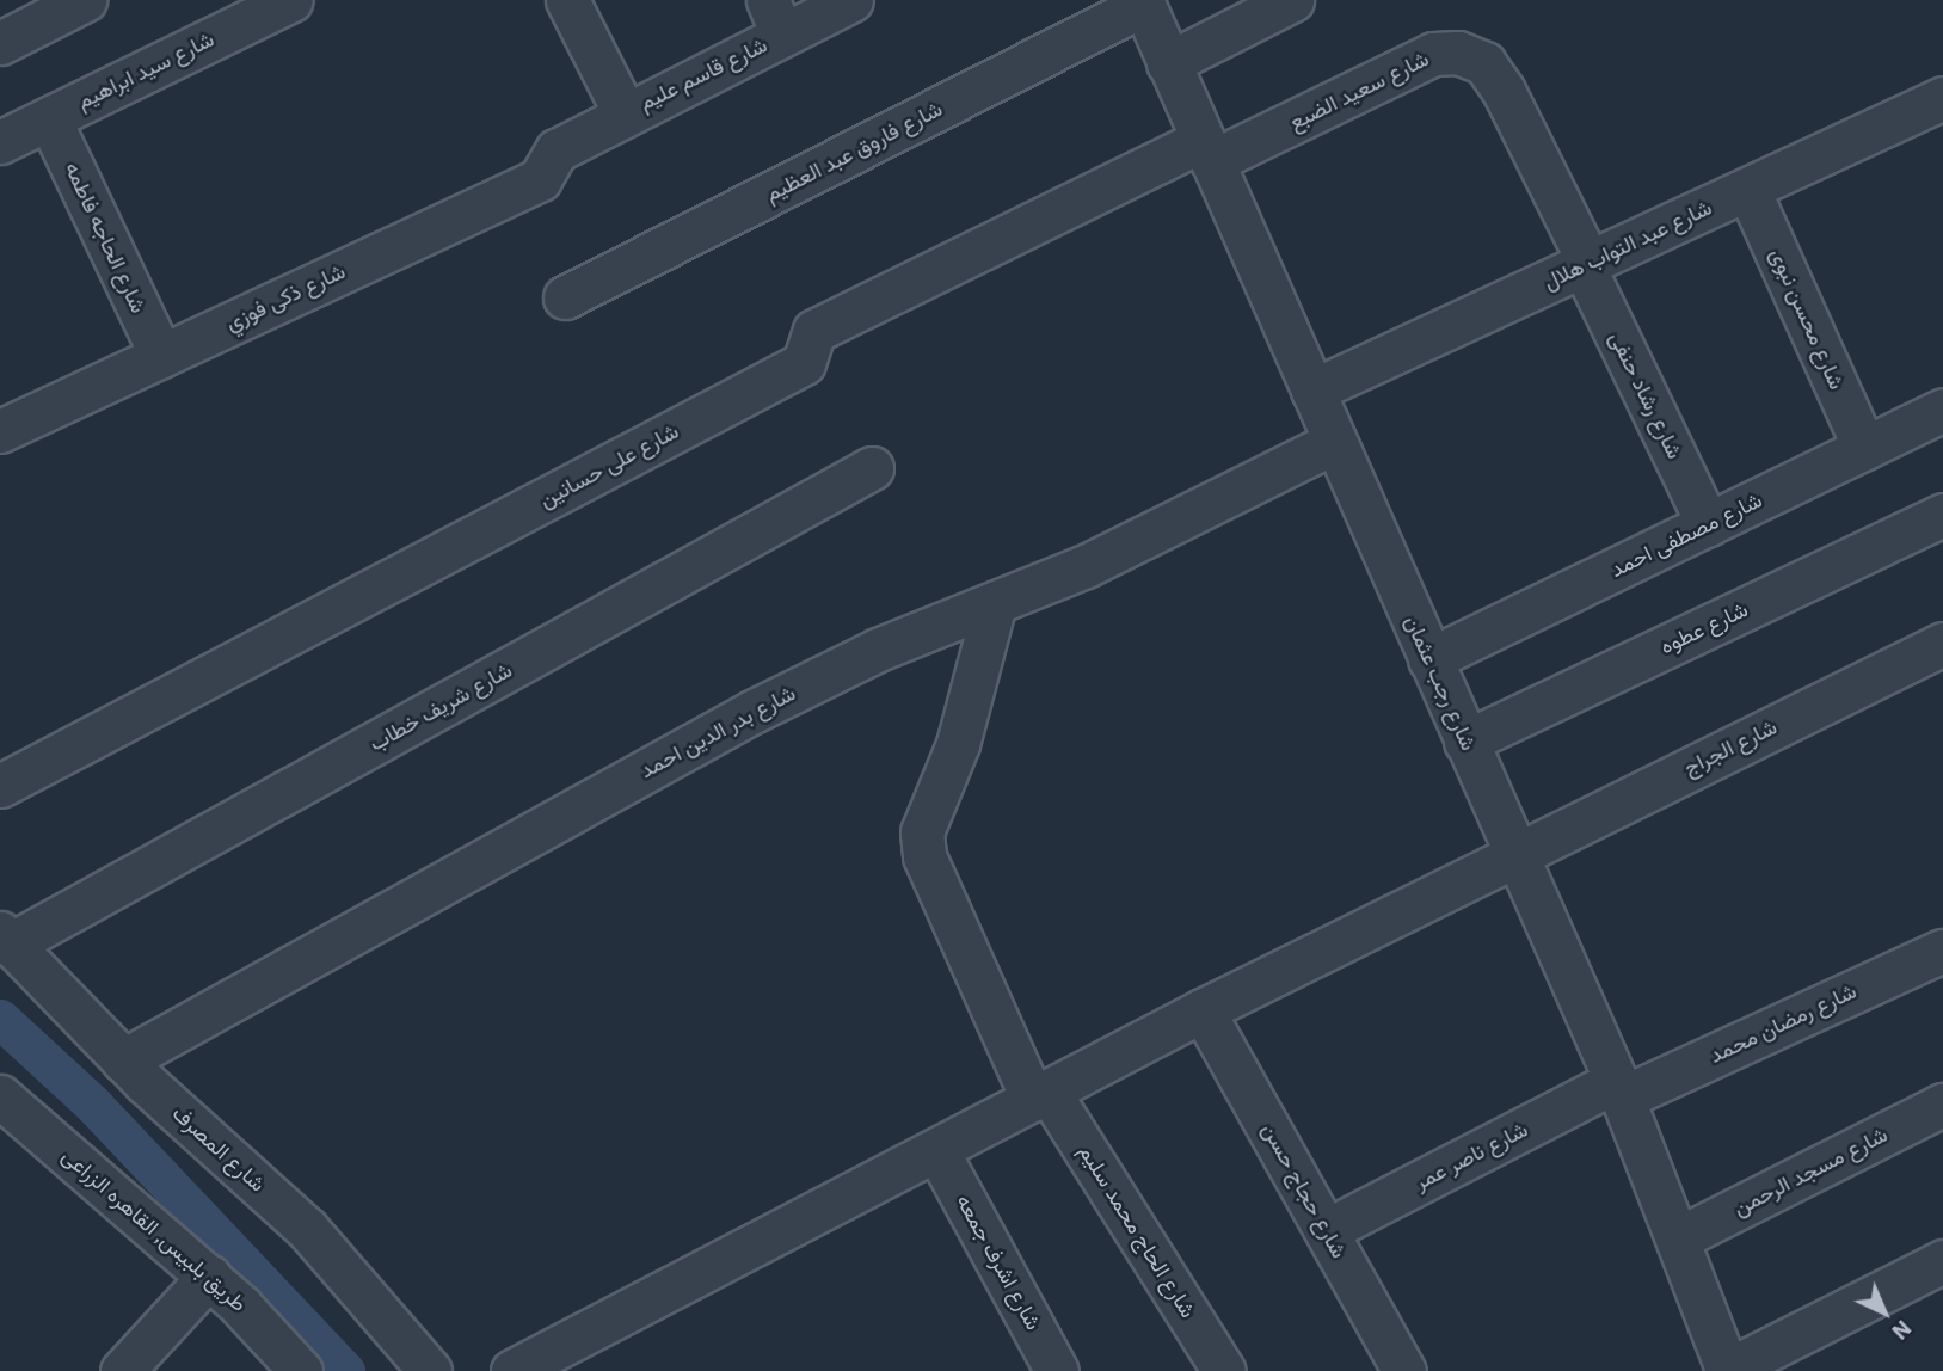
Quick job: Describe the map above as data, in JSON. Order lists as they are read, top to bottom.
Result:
{
  "streets": {
    "street": [
      "شارع سيد ابراهيم",
      "شارع قاسم عليم",
      "شارع سعيد الضبع",
      "شارع فاروق عبد العظيم",
      "شارع الحاجه فاطمه",
      "شارع عبد التواب هلال",
      "شارع ذكى فوزي",
      "شارع محسن نبوى",
      "شارع رشاد حنفى",
      "شارع على حسانين",
      "شارع مصطفى احمد",
      "شارع عطوه",
      "شارع رجب عثمان",
      "شارع شريف خطاب",
      "شارع بدر الدين احمد",
      "شارع الجراج",
      "شارع رمضان محمد",
      "شارع المصرف",
      "شارع ناصر عمر",
      "شارع مسجد الرحمن",
      "شارع حجاج حسن",
      "طريق بلبيس, القاهره الزراعى",
      "شارع الحاج محمد سليم",
      "شارع اشرف جمعه"
    ]
  },
  "crossings": [
    ["شارع سيد ابراهيم", "شارع الحاجه فاطمه"],
    ["شارع قاسم عليم", "شارع ذكى فوزي"],
    ["شارع سعيد الضبع", "شارع عبد التواب هلال"],
    ["شارع سعيد الضبع", "شارع رشاد حنفى"],
    ["شارع سعيد الضبع", "شارع على حسانين"],
    ["شارع سعيد الضبع", "شارع رجب عثمان"],
    ["شارع فاروق عبد العظيم", "شارع رجب عثمان"],
    ["شارع الحاجه فاطمه", "شارع ذكى فوزي"],
    ["شارع عبد التواب هلال", "شارع محسن نبوى"],
    ["شارع عبد التواب هلال", "شارع رشاد حنفى"],
    ["شارع عبد التواب هلال", "شارع رجب عثمان"],
    ["شارع محسن نبوى", "شارع مصطفى احمد"],
    ["شارع رشاد حنفى", "شارع مصطفى احمد"],
    ["شارع على حسانين", "شارع رجب عثمان"],
    ["شارع مصطفى احمد", "شارع رجب عثمان"],
    ["شارع عطوه", "شارع رجب عثمان"],
    ["شارع رجب عثمان", "شارع بدر الدين احمد"],
    ["شارع رجب عثمان", "شارع الجراج"],
    ["شارع رجب عثمان", "شارع رمضان محمد"],
    ["شارع رجب عثمان", "شارع ناصر عمر"],
    ["شارع رجب عثمان", "شارع مسجد الرحمن"],
    ["شارع شريف خطاب", "شارع المصرف"],
    ["شارع بدر الدين احمد", "شارع المصرف"],
    ["شارع بدر الدين احمد", "شارع الحاج محمد سليم"],
    ["شارع الجراج", "شارع حجاج حسن"],
    ["شارع الجراج", "شارع الحاج محمد سليم"],
    ["شارع الجراج", "شارع اشرف جمعه"],
    ["شارع رمضان محمد", "شارع ناصر عمر"],
    ["شارع ناصر عمر", "شارع حجاج حسن"]
  ],
  "north": "bottom right"
}
